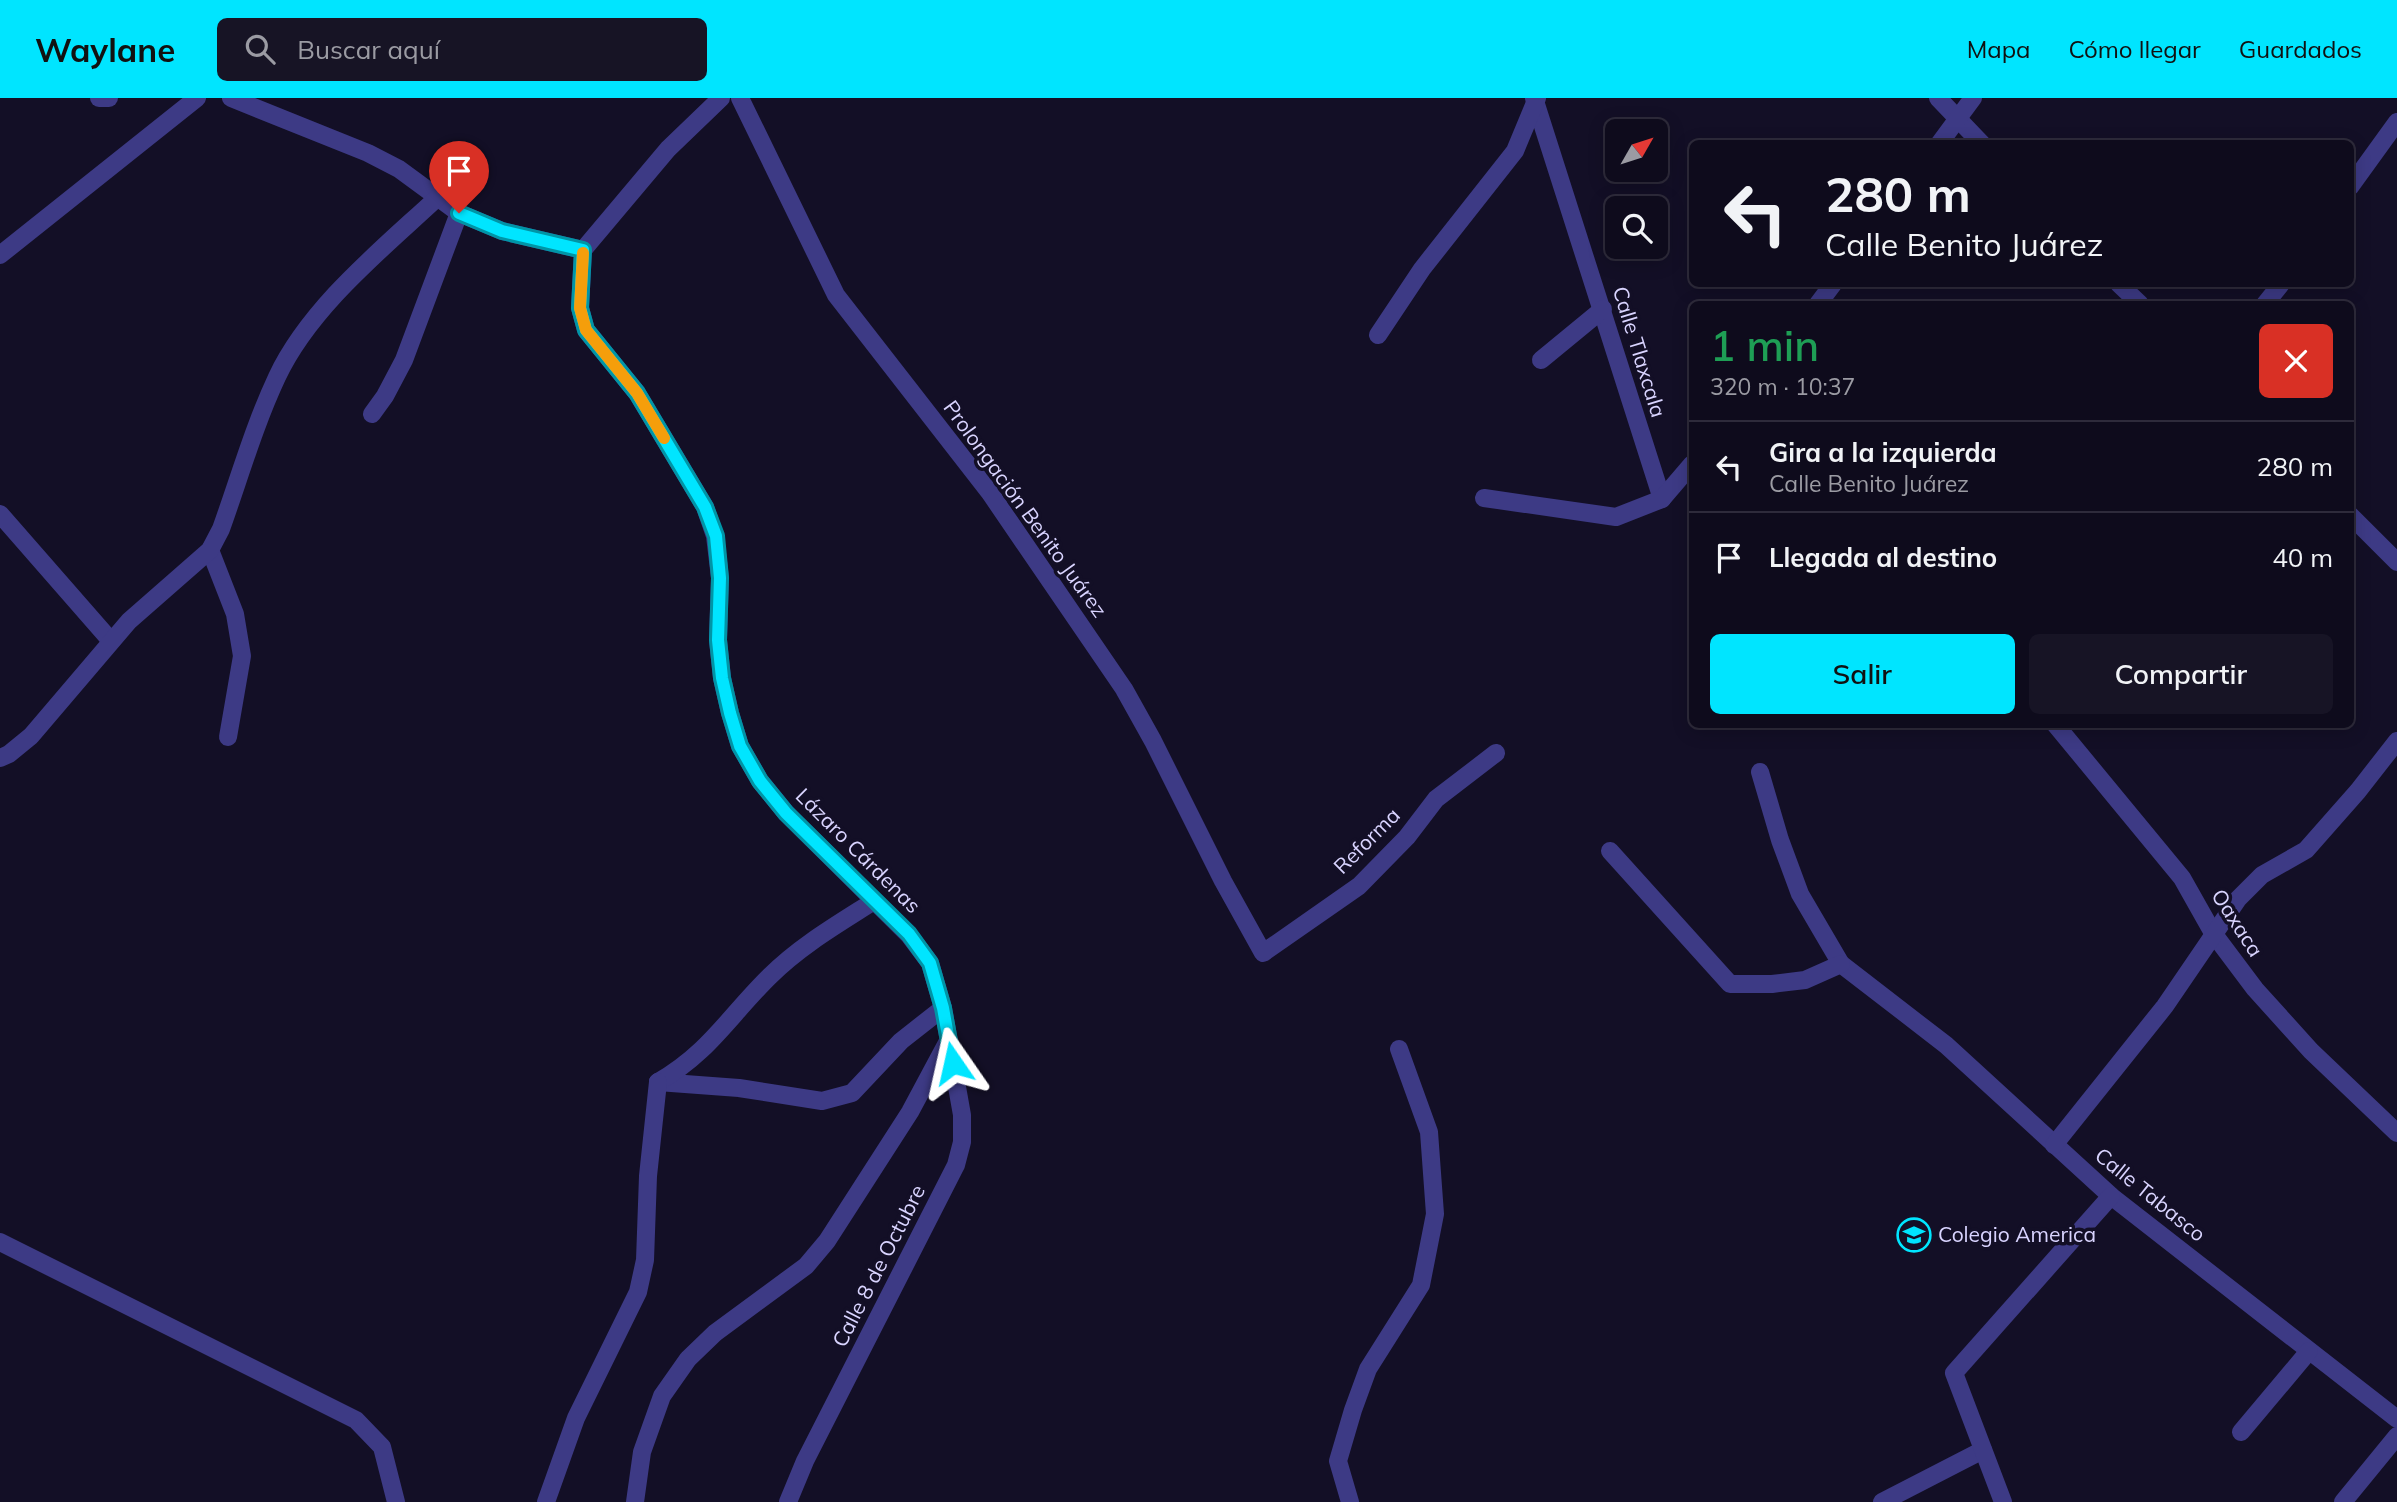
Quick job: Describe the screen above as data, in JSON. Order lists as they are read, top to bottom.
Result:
{
  "streets": {
    "street": [
      "Calle Tlaxcala",
      "Prolongación Benito Juárez",
      "Reforma",
      "Lázaro Cárdenas",
      "Oaxaca",
      "Calle Tabasco",
      "Calle 8 de Octubre"
    ]
  },
  "crossings": [
    ["Prolongación Benito Juárez", "Reforma"],
    ["Lázaro Cárdenas", "Calle 8 de Octubre"]
  ],
  "places": {
    "school or university": ["Colegio America"]
  },
  "north": "top right",
  "page": {
    "header": "Waylane",
    "search": "Buscar aquí",
    "nav": ["Mapa", "Cómo llegar", "Guardados"],
    "turn": ["280 m", "Calle Benito Juárez"],
    "heading": ["1 min", "320 m · 10:37"],
    "list": [
      {
        "name": "Gira a la izquierda",
        "note": "Calle Benito Juárez",
        "value": "280 m"
      },
      {
        "name": "Llegada al destino",
        "value": "40 m"
      }
    ],
    "buttons": ["Salir", "Compartir"]
  }
}
